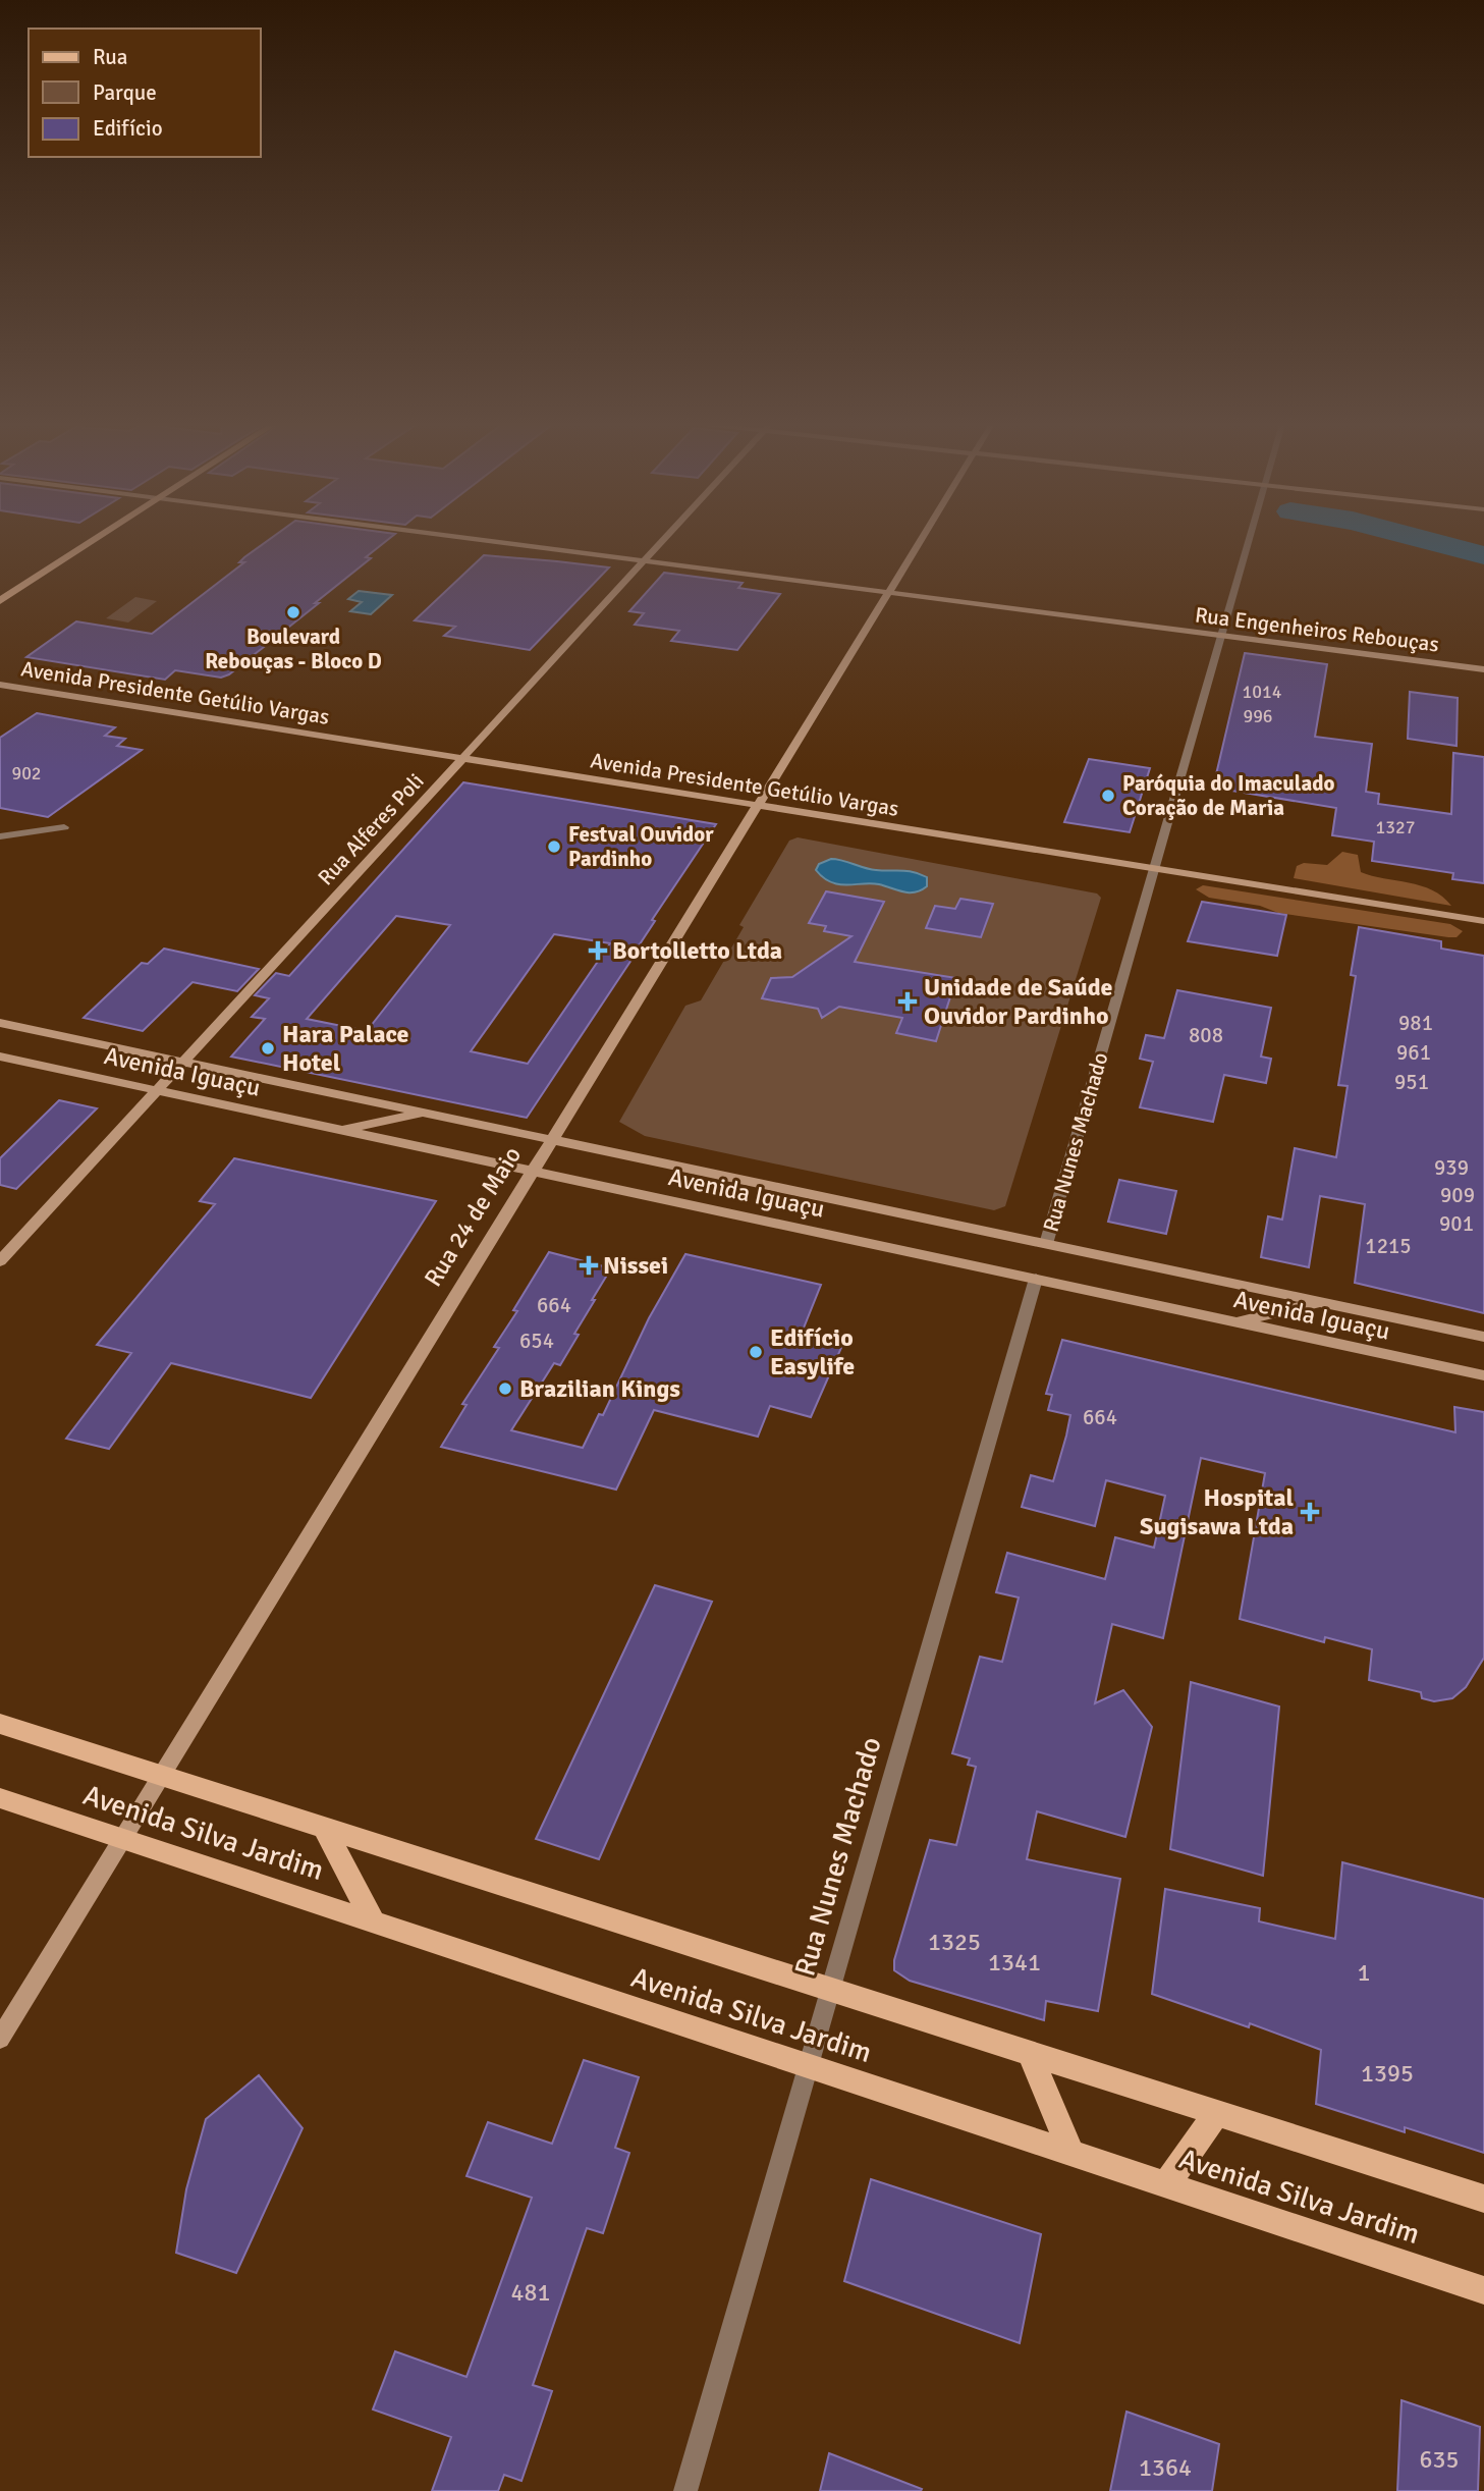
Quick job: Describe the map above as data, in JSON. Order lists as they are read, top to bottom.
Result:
{
  "streets": {
    "main road": [
      "Rua Engenheiros Rebouças",
      "Avenida Presidente Getúlio Vargas",
      "Rua Alferes Poli",
      "Avenida Iguaçu",
      "Rua 24 de Maio",
      "Avenida Silva Jardim"
    ],
    "street": ["Rua Nunes Machado"]
  },
  "crossings": [
    ["Rua Engenheiros Rebouças", "Rua Alferes Poli"],
    ["Rua Engenheiros Rebouças", "Rua Nunes Machado"],
    ["Rua Engenheiros Rebouças", "Rua 24 de Maio"],
    ["Avenida Presidente Getúlio Vargas", "Rua Alferes Poli"],
    ["Avenida Presidente Getúlio Vargas", "Rua Nunes Machado"],
    ["Avenida Presidente Getúlio Vargas", "Rua 24 de Maio"],
    ["Rua Alferes Poli", "Avenida Iguaçu"],
    ["Avenida Iguaçu", "Rua Nunes Machado"],
    ["Avenida Iguaçu", "Rua 24 de Maio"],
    ["Rua Nunes Machado", "Avenida Silva Jardim"],
    ["Rua 24 de Maio", "Avenida Silva Jardim"]
  ],
  "places": {
    "other": [
      "Boulevard Rebouças - Bloco D",
      "Paróquia do Imaculado Coração de Maria",
      "Festval Ouvidor Pardinho",
      "Hara Palace Hotel",
      "Edifício Easylife",
      "Brazilian Kings"
    ],
    "health": [
      "Bortolletto Ltda",
      "Unidade de Saúde Ouvidor Pardinho",
      "Nissei",
      "Hospital Sugisawa Ltda"
    ]
  },
  "house_numbers": [
    "1014",
    "996",
    "902",
    "1327",
    "981",
    "808",
    "961",
    "951",
    "939",
    "909",
    "901",
    "1215",
    "664",
    "654",
    "664",
    "1325",
    "1341",
    "1",
    "1395",
    "481",
    "635",
    "1364"
  ],
  "legend": ["Rua", "Parque", "Edifício"]
}
